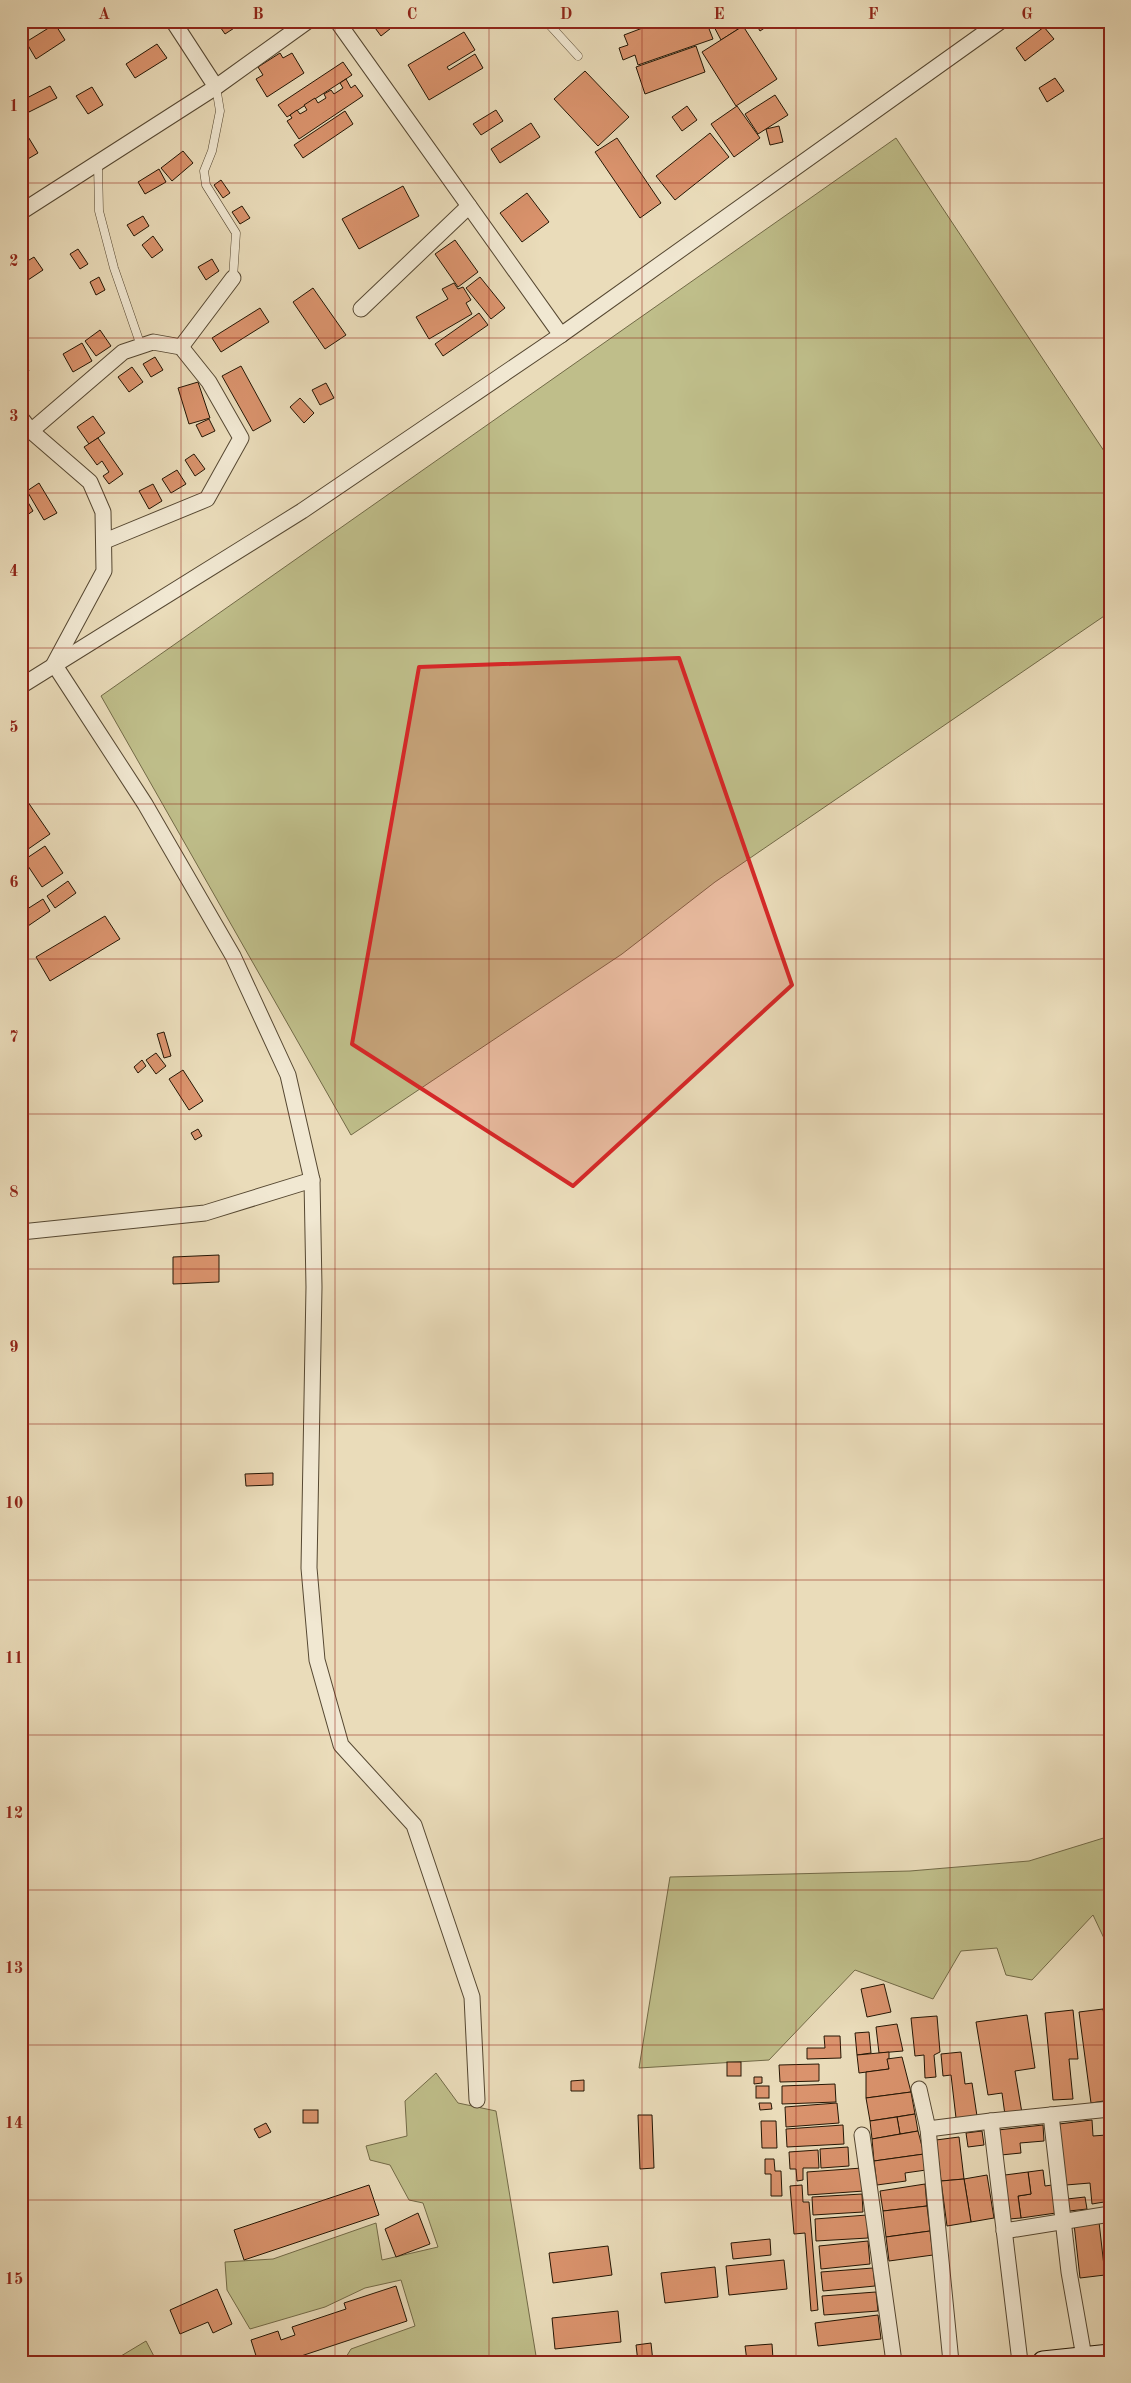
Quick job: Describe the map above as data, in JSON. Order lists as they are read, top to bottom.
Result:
{
  "grid": {
    "columns": [
      "A",
      "B",
      "C",
      "D",
      "E",
      "F",
      "G"
    ],
    "rows": [
      "1",
      "2",
      "3",
      "4",
      "5",
      "6",
      "7",
      "8",
      "9",
      "10",
      "11",
      "12",
      "13",
      "14",
      "15"
    ]
  }
}
